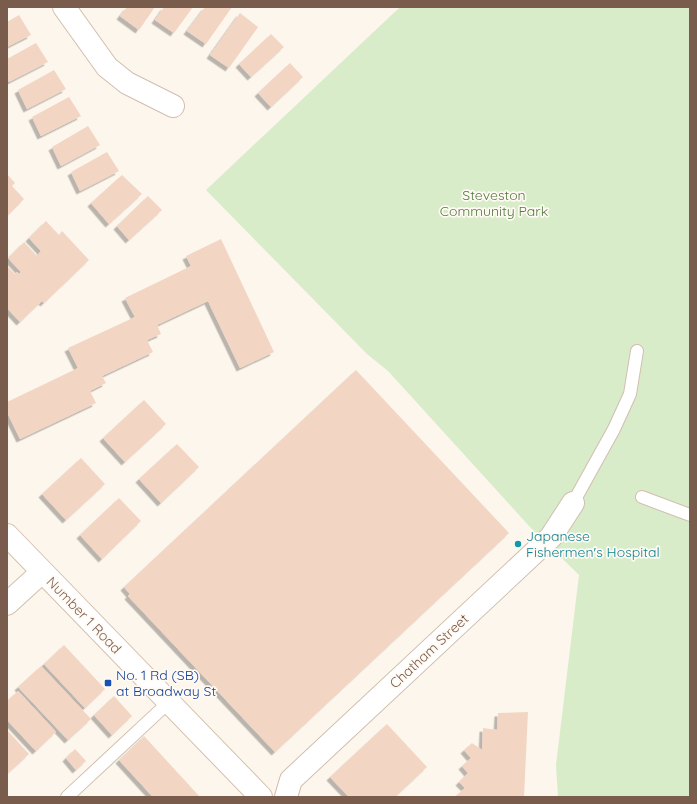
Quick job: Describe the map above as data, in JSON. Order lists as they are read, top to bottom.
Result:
{
  "streets": {
    "street": ["Number 1 Road", "Chatham Street"]
  },
  "parks": ["Steveston Community Park"],
  "places": {
    "other": ["Japanese Fishermen's Hospital"],
    "transit": ["No. 1 Rd (SB) at Broadway St"]
  }
}
